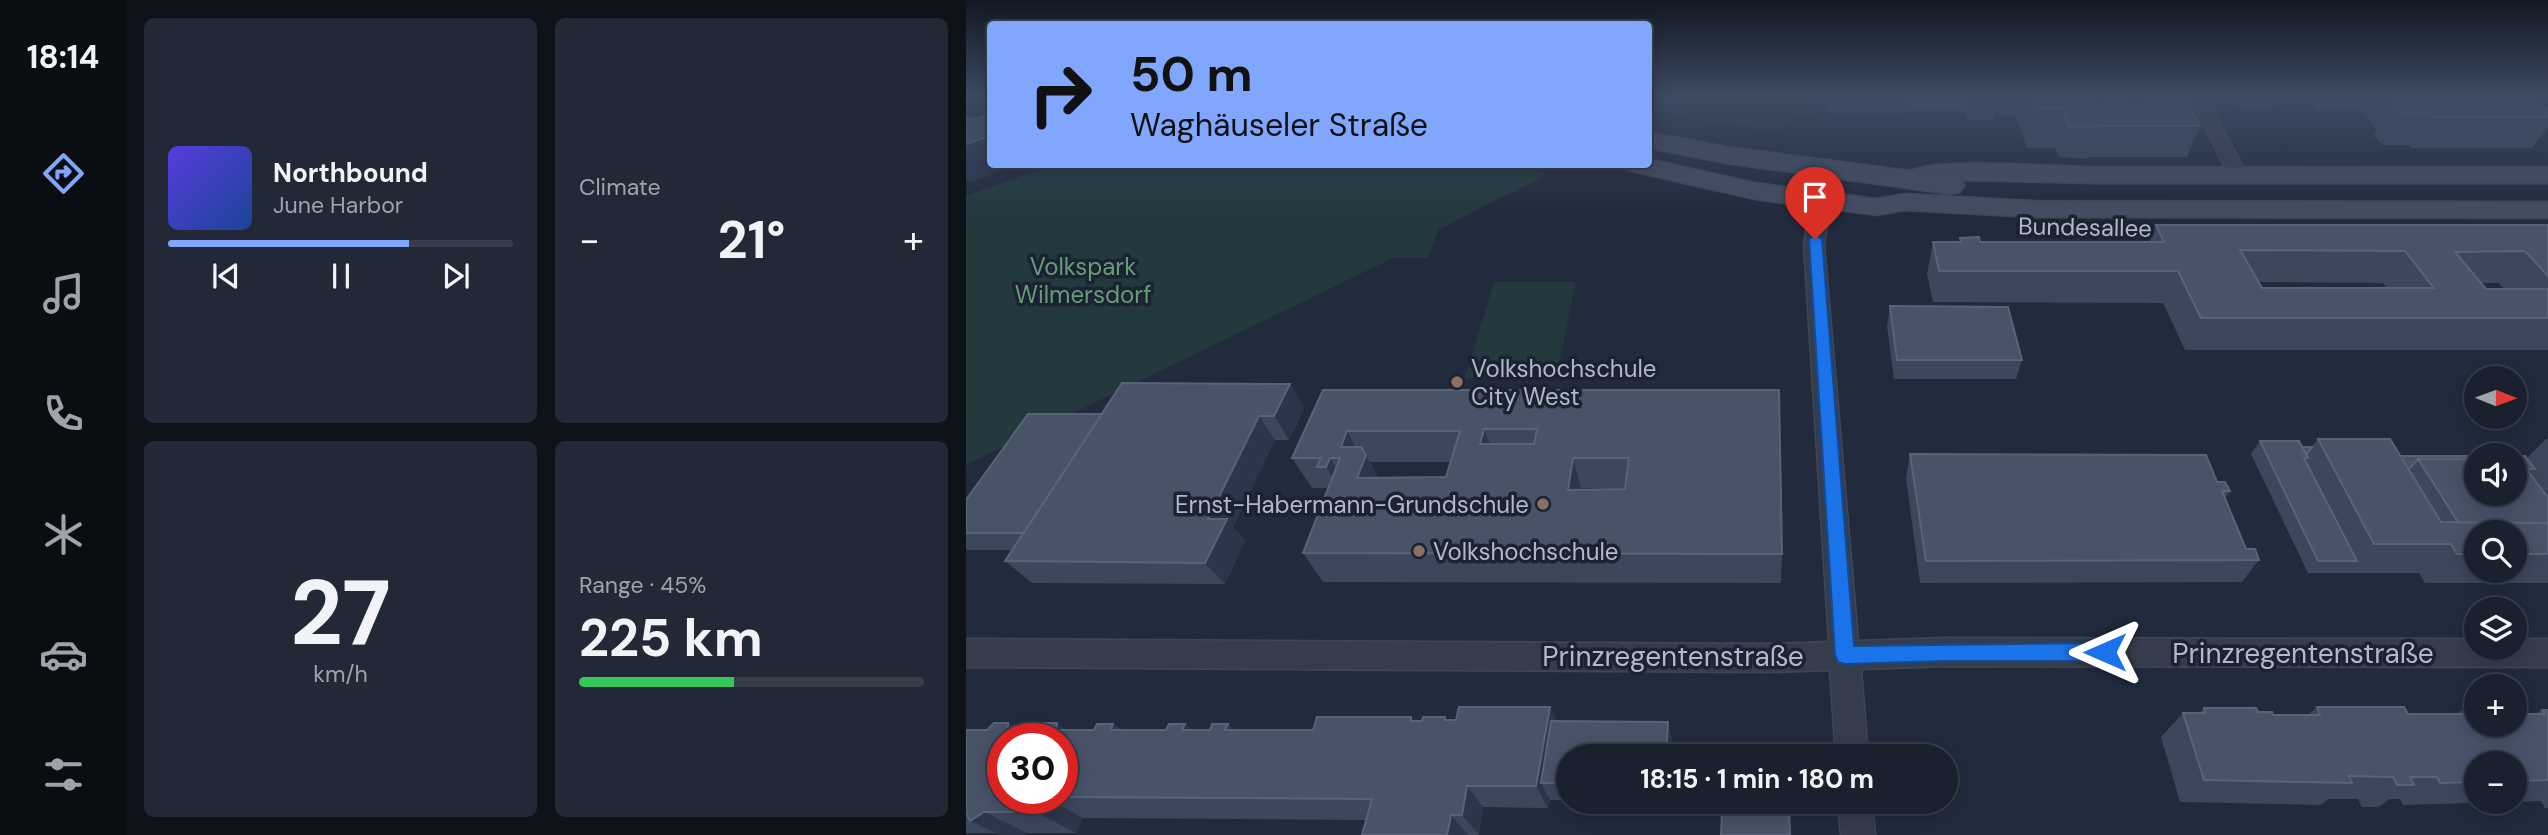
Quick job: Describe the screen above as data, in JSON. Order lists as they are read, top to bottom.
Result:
{
  "streets": {
    "main road": ["Bundesallee"],
    "street": ["Prinzregentenstraße"]
  },
  "parks": ["Volkspark Wilmersdorf"],
  "places": ["Volkshochschule City West", "Ernst-Habermann-Grundschule", "Volkshochschule"],
  "north": "right",
  "page": {
    "tabs": "18:14",
    "tile": [
      "Climate",
      ["27", "km/h"],
      ["Range · 45%", "225 km"]
    ],
    "turn": ["50 m", "Waghäuseler Straße"],
    "song": ["Northbound", "June Harbor"],
    "heat": ["−", "21°", "+"],
    "map_buttons": ["+", "−"],
    "limit": "30",
    "trip": "18:15 · 1 min · 180 m"
  }
}
